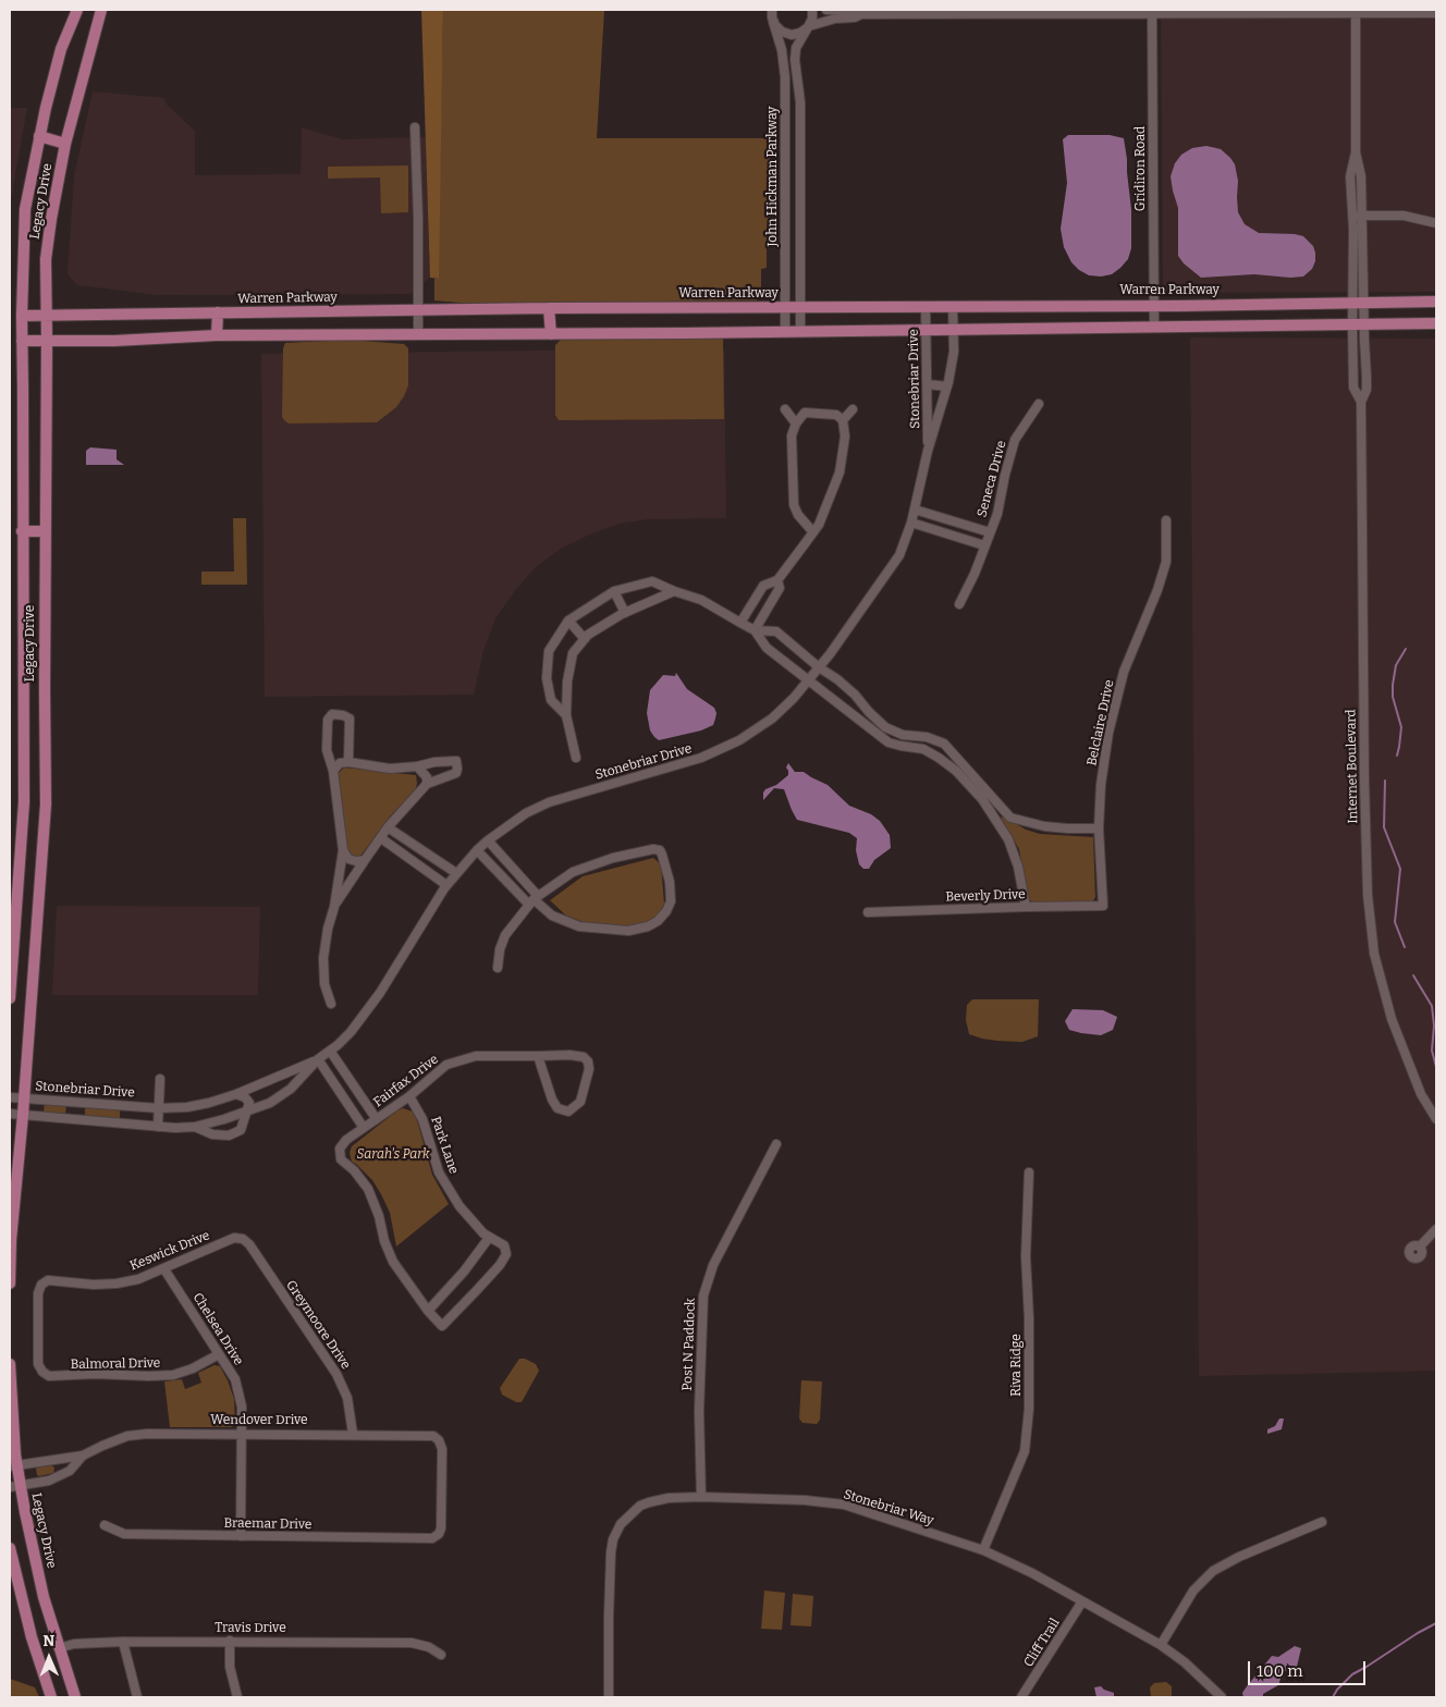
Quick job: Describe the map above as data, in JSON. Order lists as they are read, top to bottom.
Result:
{
  "streets": {
    "main road": ["Legacy Drive", "Warren Parkway"],
    "street": [
      "Gridiron Road",
      "John Hickman Parkway",
      "Stonebriar Drive",
      "Seneca Drive",
      "Belclaire Drive",
      "Internet Boulevard",
      "Beverly Drive",
      "Fairfax Drive",
      "Park Lane",
      "Keswick Drive",
      "Greymoore Drive",
      "Chelsea Drive",
      "Post N Paddock",
      "Balmoral Drive",
      "Riva Ridge",
      "Wendover Drive",
      "Stonebriar Way",
      "Braemar Drive",
      "Travis Drive",
      "Cliff Trail"
    ]
  },
  "crossings": [
    ["Gridiron Road", "Warren Parkway"],
    ["John Hickman Parkway", "Warren Parkway"],
    ["Legacy Drive", "Warren Parkway"],
    ["Legacy Drive", "Stonebriar Drive"],
    ["Legacy Drive", "Wendover Drive"],
    ["Legacy Drive", "Travis Drive"],
    ["Warren Parkway", "Stonebriar Drive"],
    ["Warren Parkway", "Internet Boulevard"],
    ["Stonebriar Drive", "Seneca Drive"],
    ["Belclaire Drive", "Beverly Drive"],
    ["Fairfax Drive", "Park Lane"],
    ["Keswick Drive", "Greymoore Drive"],
    ["Keswick Drive", "Chelsea Drive"],
    ["Keswick Drive", "Balmoral Drive"],
    ["Greymoore Drive", "Wendover Drive"],
    ["Chelsea Drive", "Balmoral Drive"],
    ["Chelsea Drive", "Wendover Drive"],
    ["Chelsea Drive", "Braemar Drive"],
    ["Post N Paddock", "Stonebriar Way"],
    ["Riva Ridge", "Stonebriar Way"],
    ["Wendover Drive", "Braemar Drive"],
    ["Stonebriar Way", "Cliff Trail"]
  ],
  "parks": ["Sarah's Park"],
  "scale_bar": "100 m",
  "north": "top"
}
